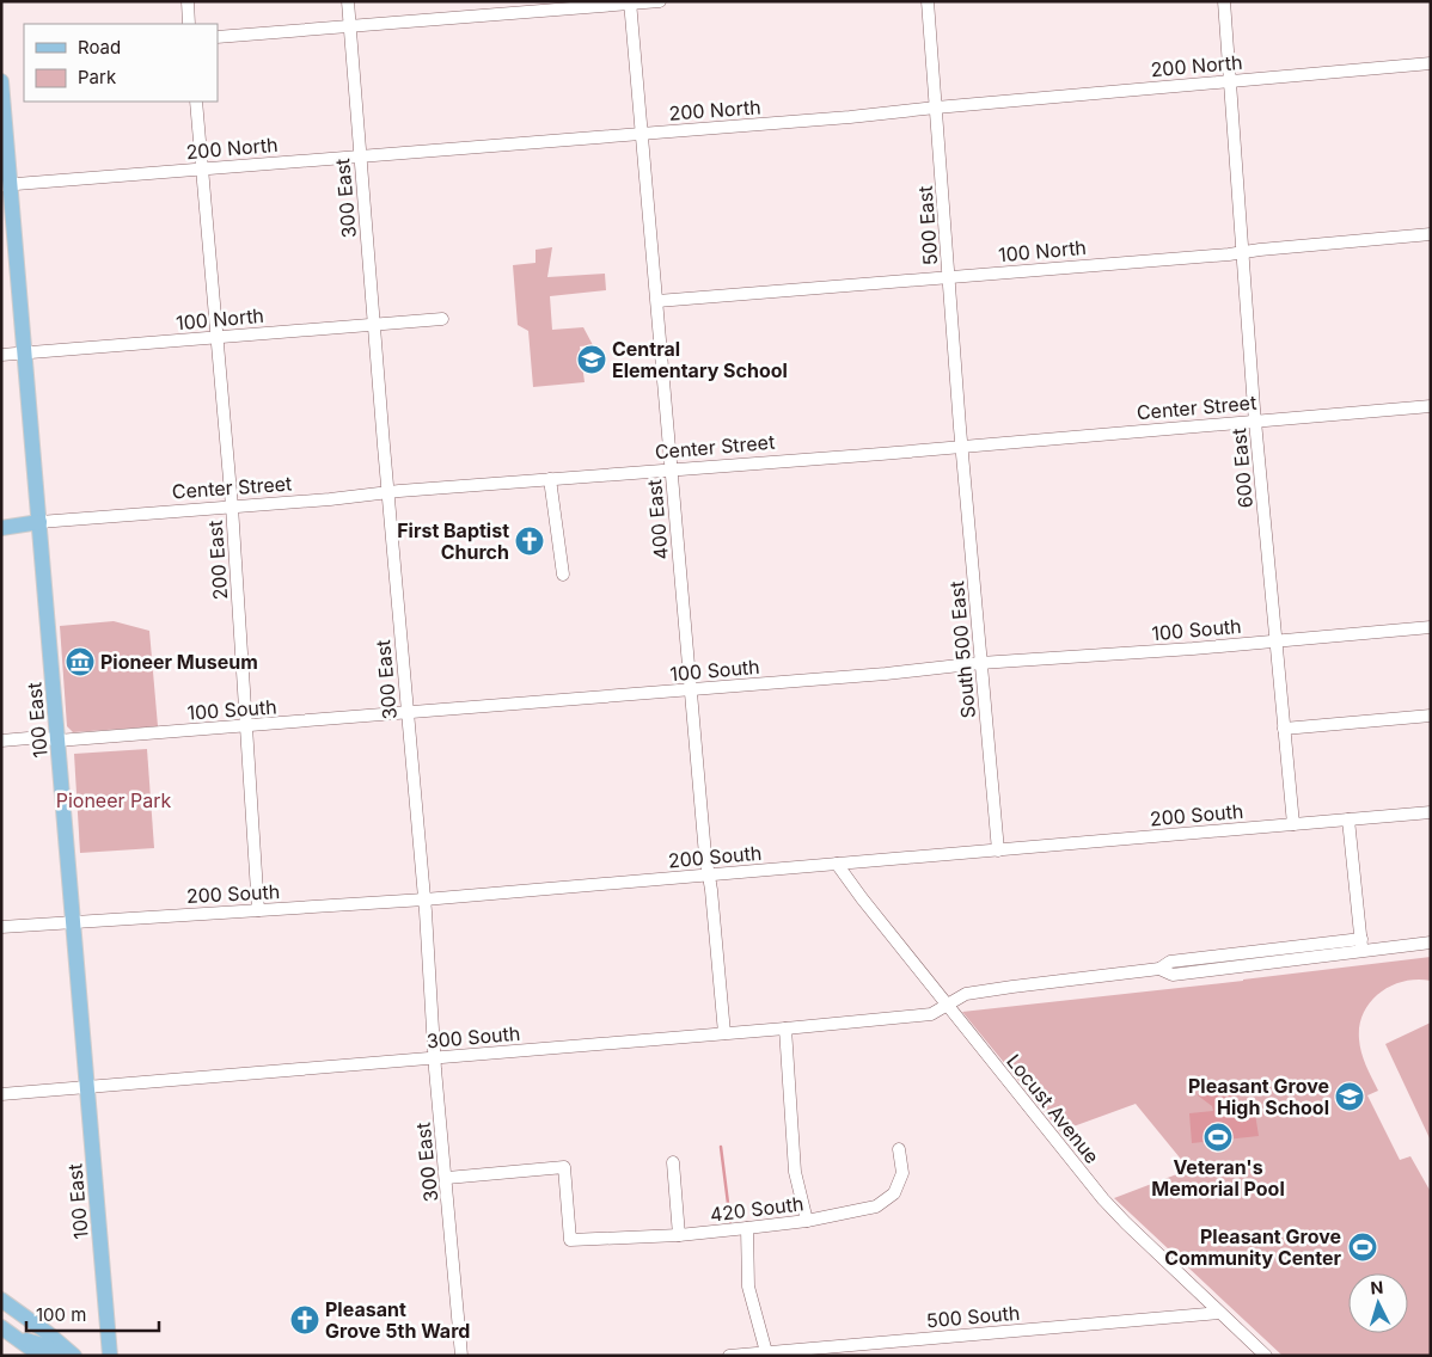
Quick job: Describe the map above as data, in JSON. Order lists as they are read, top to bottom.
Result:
{
  "streets": {
    "main road": ["Center Street", "100 East"],
    "street": [
      "200 North",
      "300 East",
      "500 East",
      "100 North",
      "600 East",
      "400 East",
      "200 East",
      "100 South",
      "South 500 East",
      "200 South",
      "300 South",
      "Locust Avenue",
      "420 South",
      "500 South"
    ]
  },
  "crossings": [
    ["200 North", "300 East"],
    ["200 North", "500 East"],
    ["200 North", "600 East"],
    ["200 North", "400 East"],
    ["200 North", "200 East"],
    ["200 North", "100 East"],
    ["300 East", "100 North"],
    ["300 East", "Center Street"],
    ["300 East", "100 South"],
    ["300 East", "200 South"],
    ["300 East", "300 South"],
    ["300 East", "420 South"],
    ["500 East", "100 North"],
    ["500 East", "Center Street"],
    ["500 East", "South 500 East"],
    ["100 North", "600 East"],
    ["100 North", "400 East"],
    ["100 North", "200 East"],
    ["100 North", "100 East"],
    ["Center Street", "600 East"],
    ["Center Street", "400 East"],
    ["Center Street", "200 East"],
    ["Center Street", "South 500 East"],
    ["Center Street", "100 East"],
    ["600 East", "100 South"],
    ["600 East", "200 South"],
    ["400 East", "100 South"],
    ["400 East", "200 South"],
    ["400 East", "300 South"],
    ["200 East", "100 South"],
    ["200 East", "200 South"],
    ["100 South", "South 500 East"],
    ["100 South", "100 East"],
    ["South 500 East", "200 South"],
    ["100 East", "200 South"],
    ["100 East", "300 South"],
    ["200 South", "Locust Avenue"],
    ["300 South", "Locust Avenue"],
    ["Locust Avenue", "500 South"]
  ],
  "parks": ["Pioneer Park"],
  "places": {
    "school or university": ["Central Elementary School", "Pleasant Grove High School"],
    "church": ["First Baptist Church", "Pleasant Grove 5th Ward"],
    "museum": ["Pioneer Museum"],
    "sports": ["Veteran's Memorial Pool", "Pleasant Grove Community Center"]
  },
  "legend": ["Road", "Park"],
  "scale_bar": "100 m",
  "north": "top"
}
